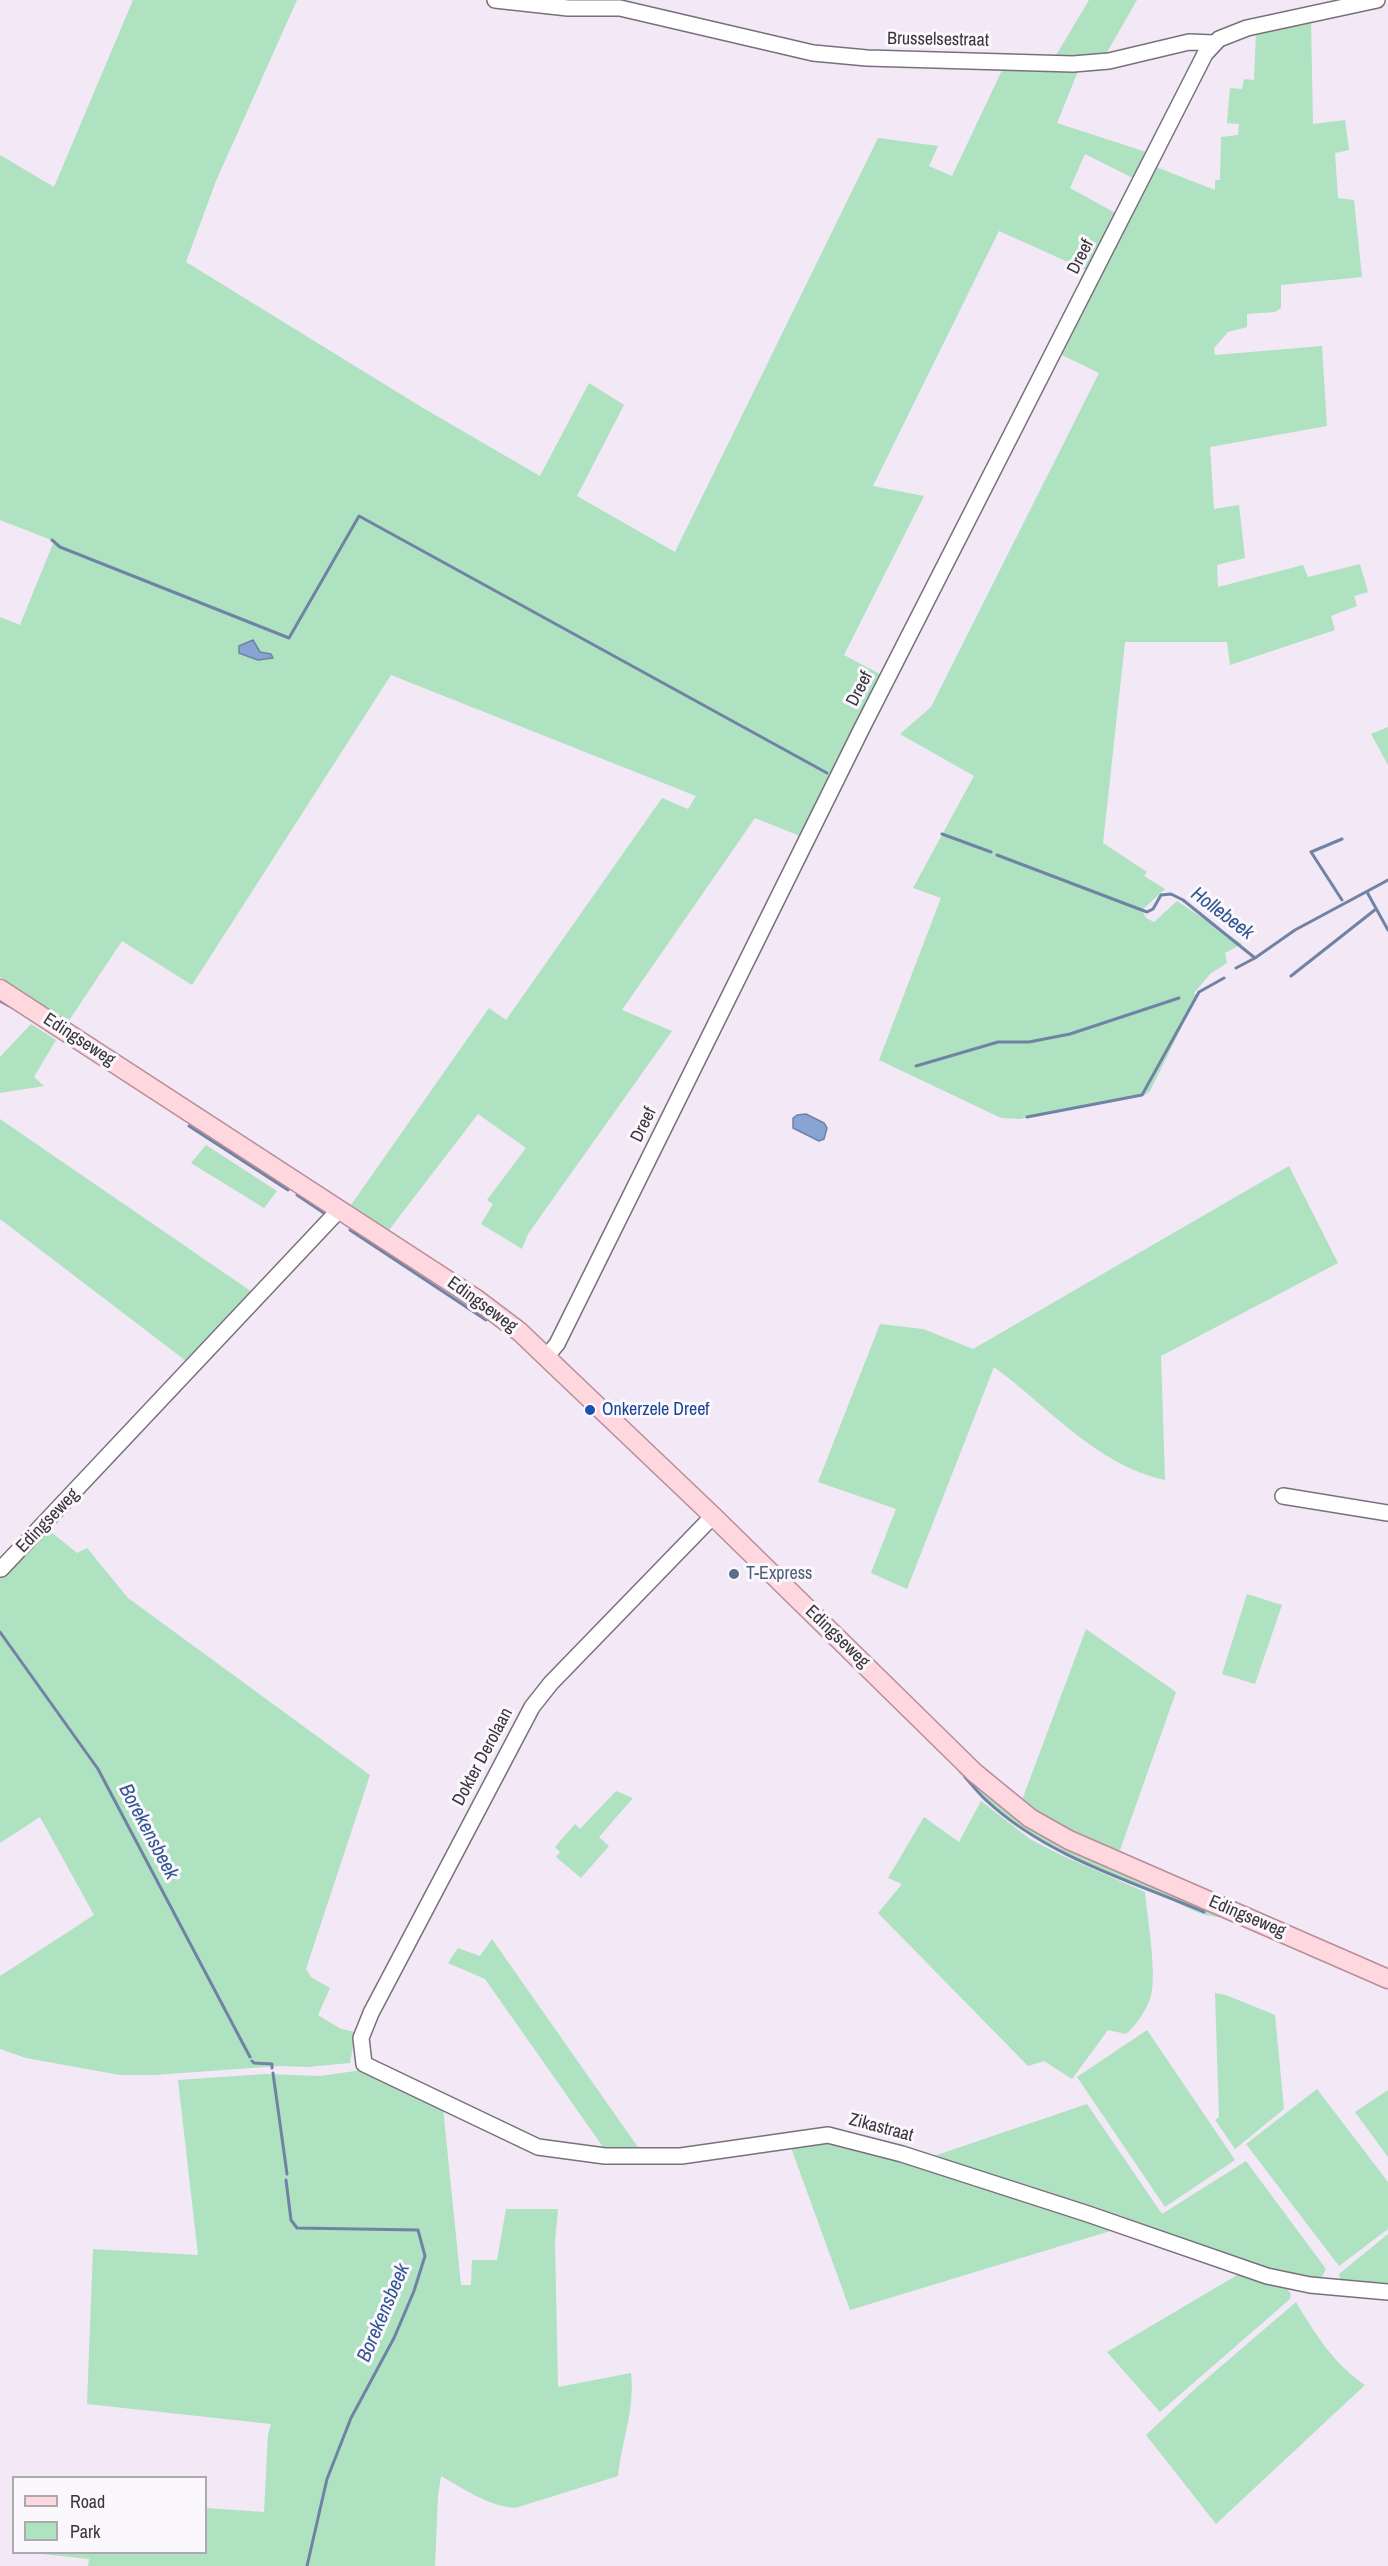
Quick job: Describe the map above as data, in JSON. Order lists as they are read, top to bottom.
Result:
{
  "streets": {
    "main road": ["Edingseweg"],
    "street": [
      "Brusselsestraat",
      "Dreef",
      "Dokter Derolaan",
      "Zikastraat"
    ]
  },
  "crossings": [
    ["Brusselsestraat", "Dreef"],
    ["Dreef", "Edingseweg"],
    ["Edingseweg", "Dokter Derolaan"],
    ["Dokter Derolaan", "Zikastraat"]
  ],
  "water": ["Hollebeek", "Borekensbeek"],
  "places": ["Onkerzele Dreef", "T-Express"],
  "legend": ["Road", "Park"]
}
